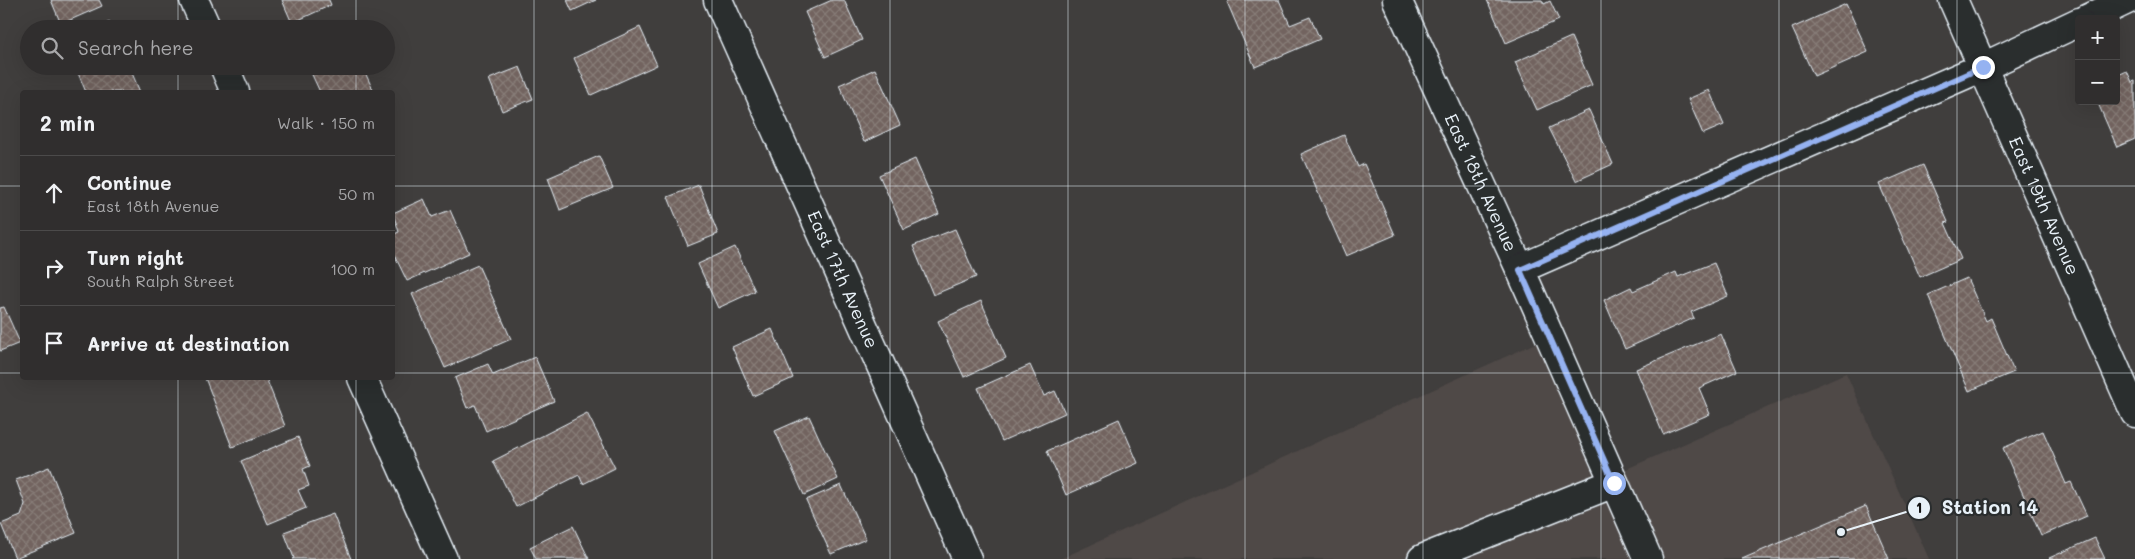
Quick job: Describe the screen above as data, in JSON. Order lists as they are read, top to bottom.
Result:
{
  "streets": {
    "street": ["East 18th Avenue", "East 19th Avenue", "East 17th Avenue"]
  },
  "places": ["Station 14"],
  "page": {
    "map_buttons": ["+", "−"],
    "search": "Search here",
    "heading": ["2 min", "Walk · 150 m"],
    "list": [
      ["Continue", "East 18th Avenue", "50 m"],
      ["Turn right", "South Ralph Street", "100 m"],
      "Arrive at destination"
    ]
  }
}
